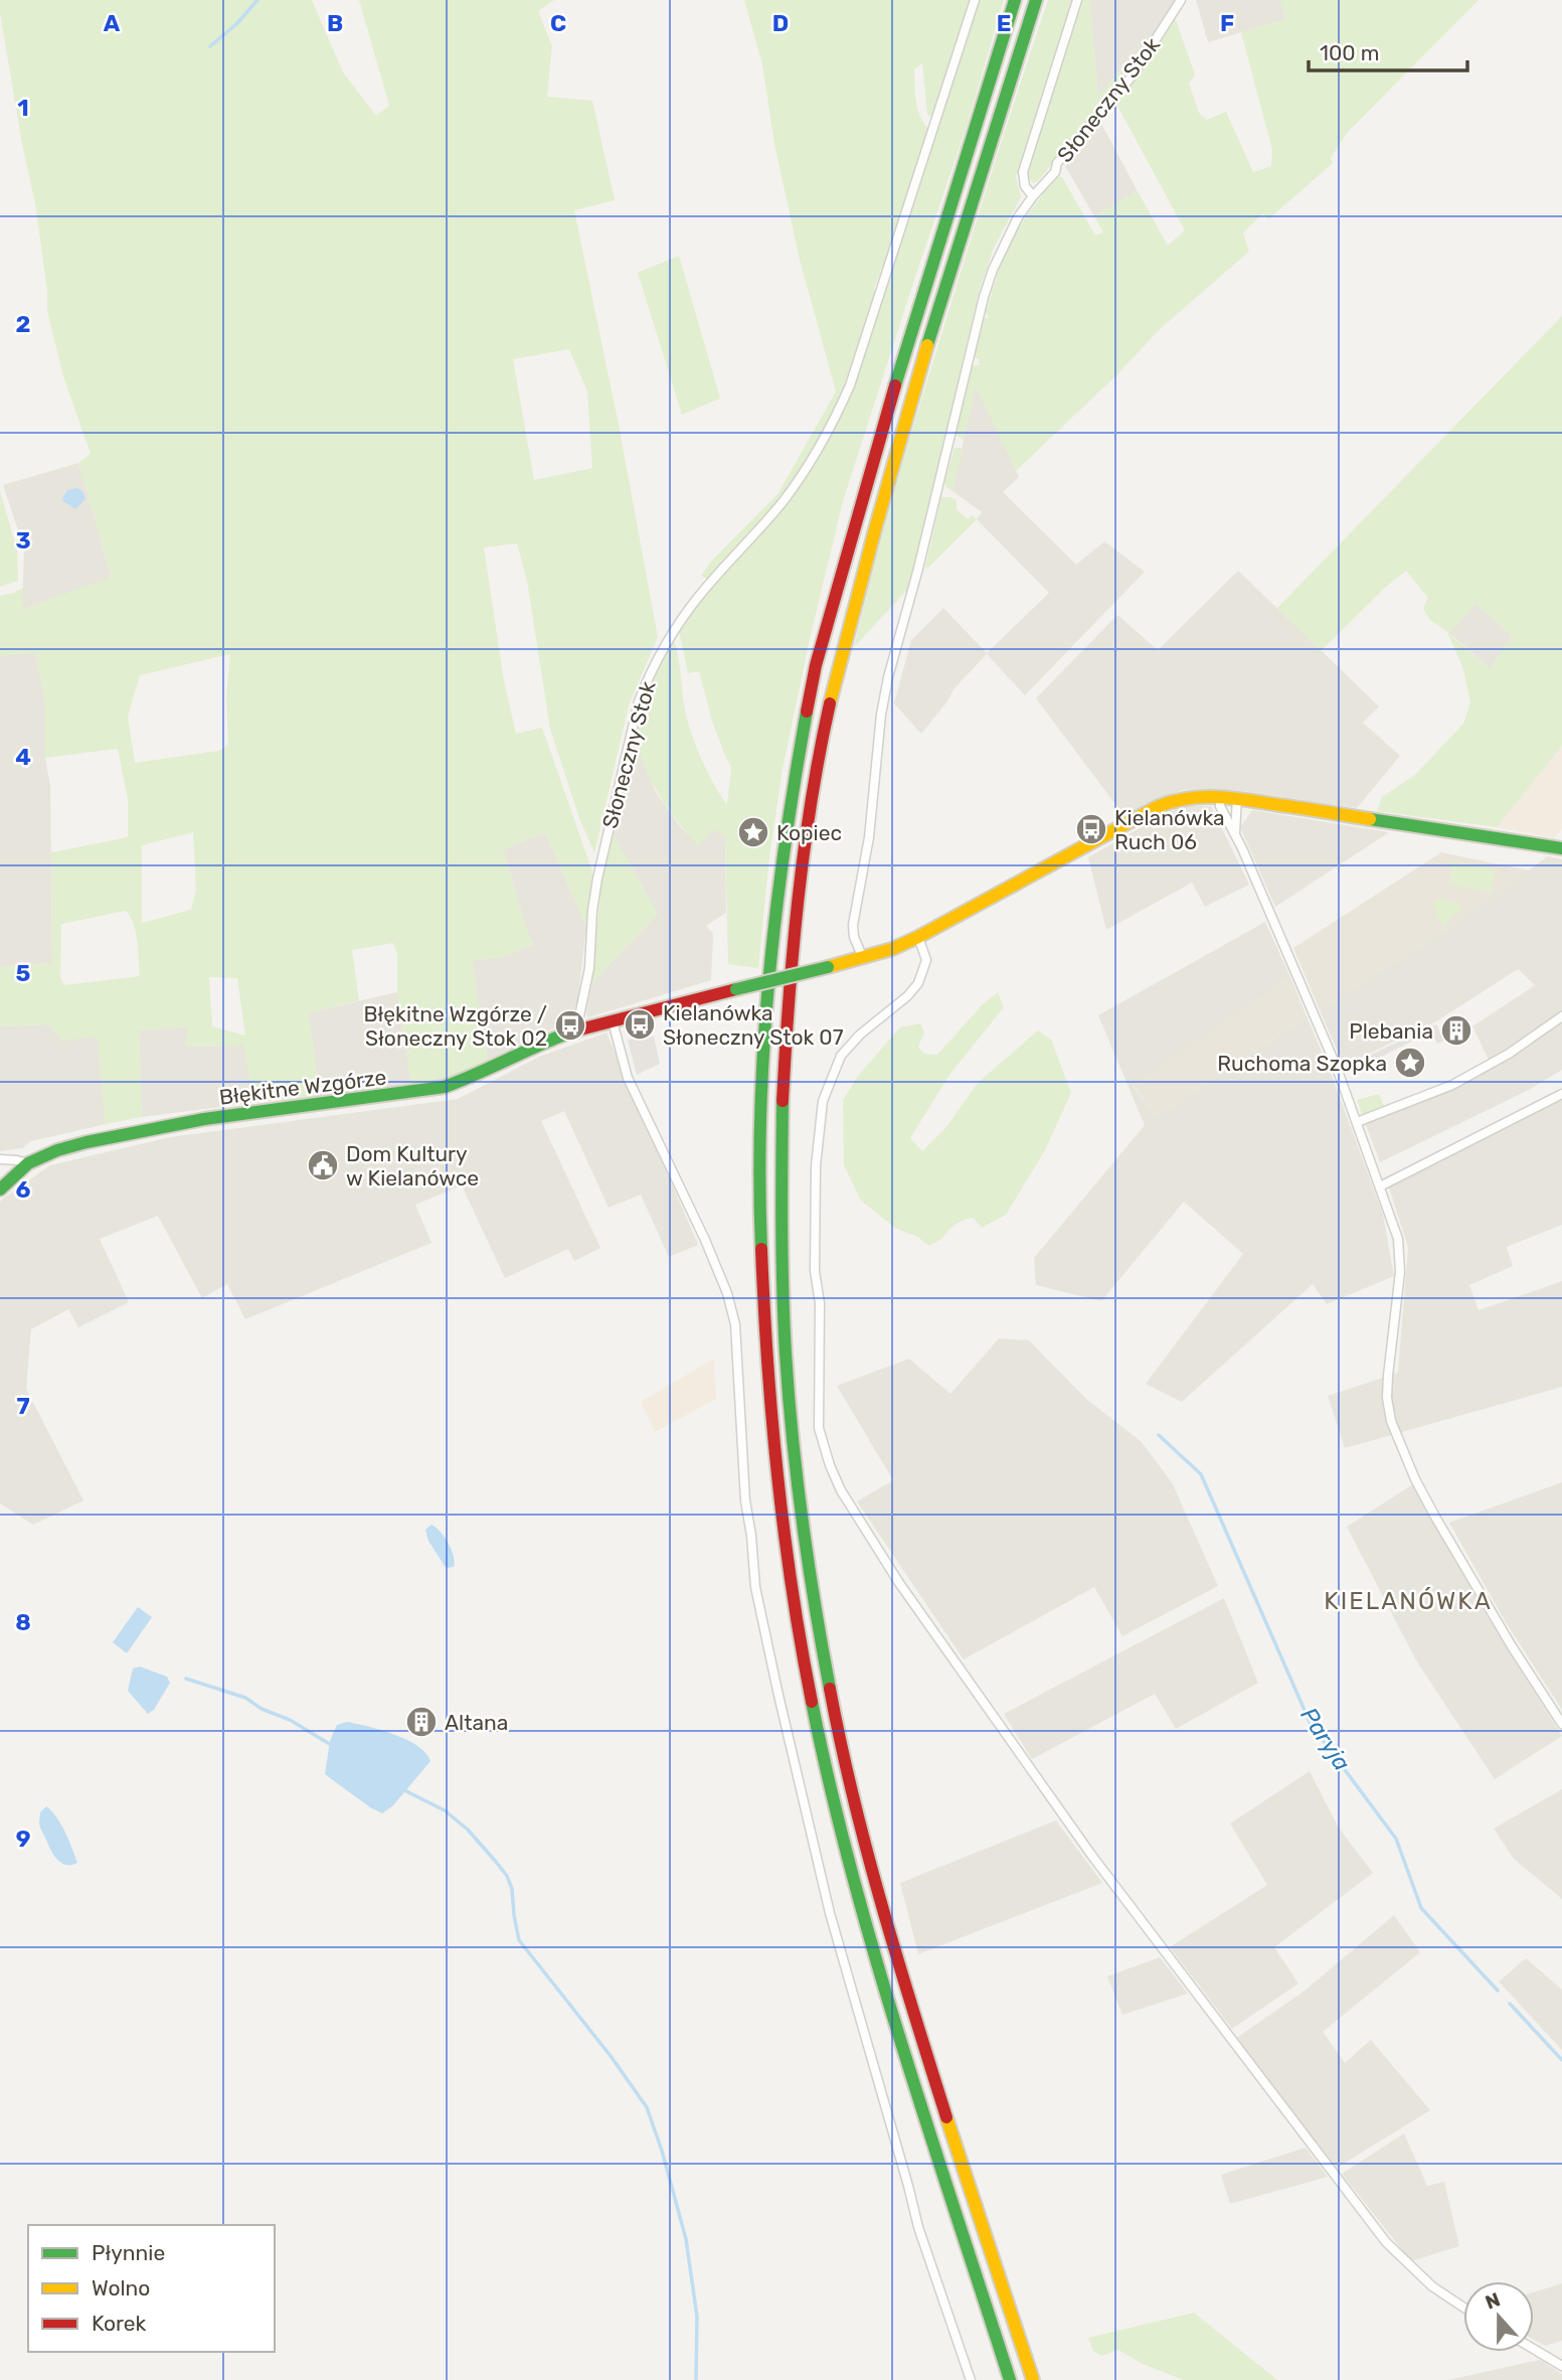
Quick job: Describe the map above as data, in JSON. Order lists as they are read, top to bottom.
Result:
{
  "streets": {
    "main road": ["Błękitne Wzgórze"],
    "street": ["Słoneczny Stok"]
  },
  "crossings": [
    ["Słoneczny Stok", "Błękitne Wzgórze"]
  ],
  "districts": ["KIELANÓWKA"],
  "water": ["Paryja"],
  "places": {
    "bus stop": ["Kielanówka Ruch 06", "Kielanówka Słoneczny Stok 07", "Błękitne Wzgórze / Słoneczny Stok 02"],
    "place": ["Kopiec", "Ruchoma Szopka"],
    "building": ["Plebania", "Altana"],
    "public building": ["Dom Kultury w Kielanówce"]
  },
  "legend": ["Płynnie", "Wolno", "Korek"],
  "scale_bar": "100 m",
  "north": "top",
  "grid": {
    "columns": [
      "A",
      "B",
      "C",
      "D",
      "E",
      "F"
    ],
    "rows": [
      "1",
      "2",
      "3",
      "4",
      "5",
      "6",
      "7",
      "8",
      "9"
    ]
  }
}
